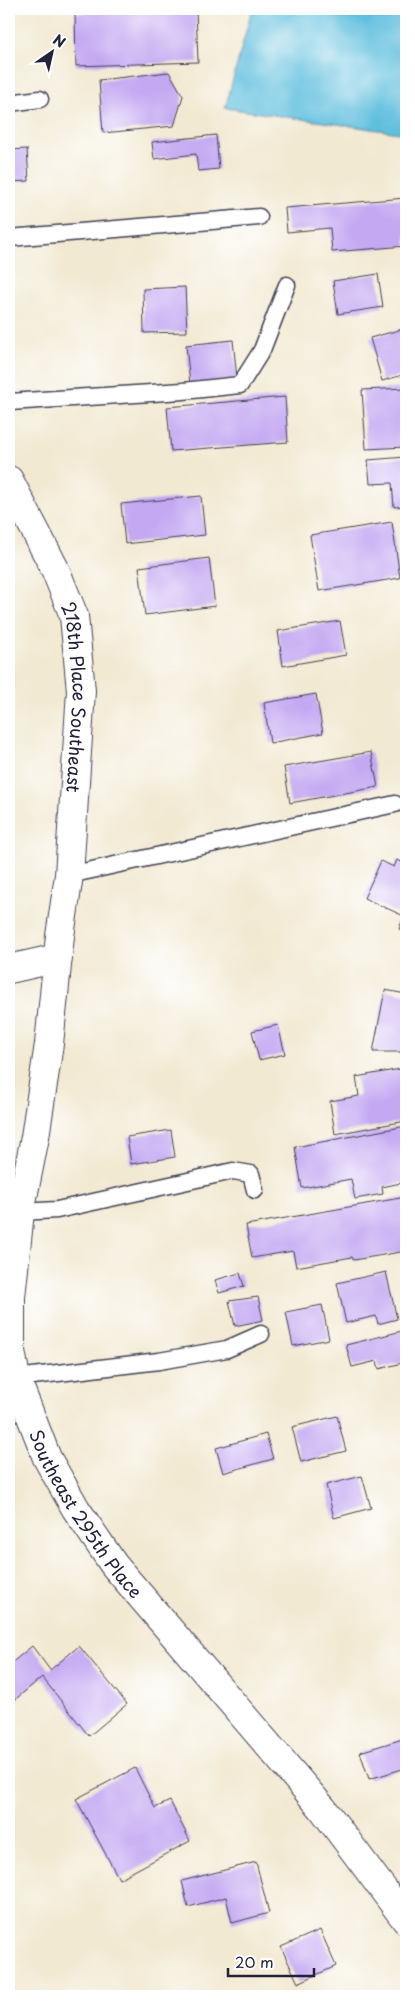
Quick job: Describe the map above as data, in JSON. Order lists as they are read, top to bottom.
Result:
{
  "streets": {
    "street": ["218th Place Southeast", "Southeast 295th Place"]
  },
  "crossings": [
    ["218th Place Southeast", "Southeast 295th Place"]
  ],
  "scale_bar": "20 m",
  "north": "top right"
}
